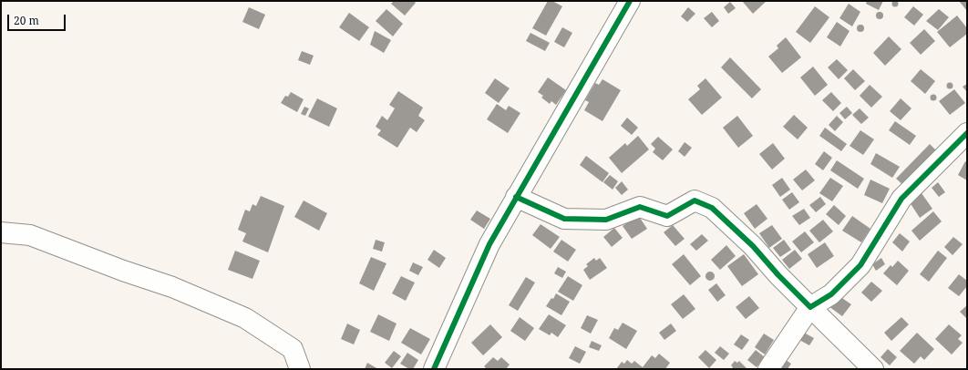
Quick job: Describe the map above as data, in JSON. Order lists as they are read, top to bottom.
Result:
{
  "scale_bar": "20 m"
}
